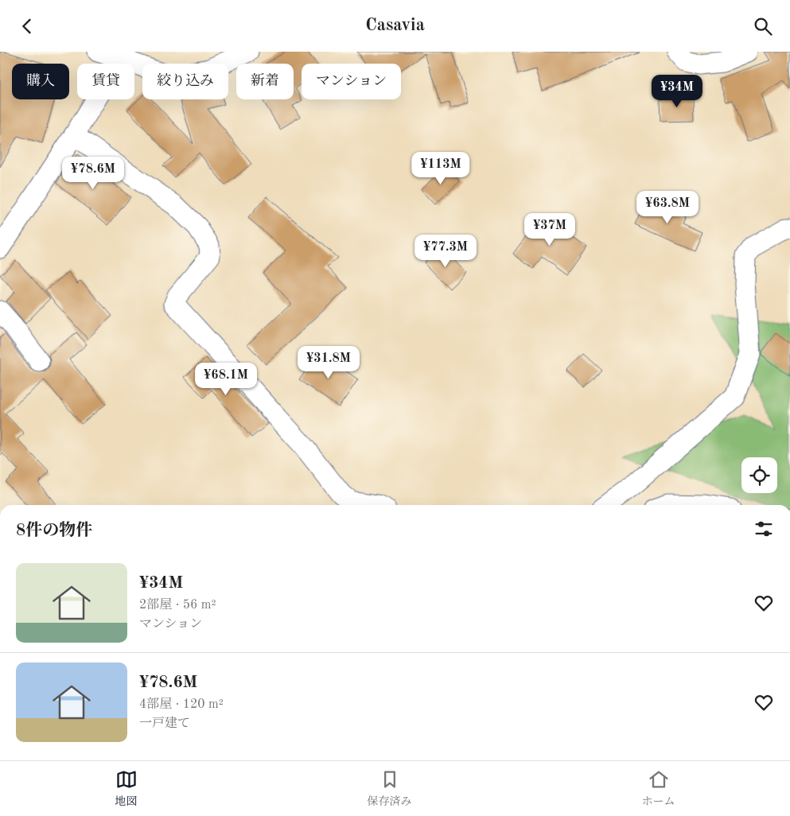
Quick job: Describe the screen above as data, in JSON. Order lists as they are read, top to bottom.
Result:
{
  "page": {
    "header": "Casavia",
    "chip": [
      "購入",
      "賃貸",
      "絞り込み",
      "新着",
      "マンション"
    ],
    "price": [
      "¥34M",
      "¥113M",
      "¥78.6M",
      "¥63.8M",
      "¥37M",
      "¥77.3M",
      "¥31.8M",
      "¥68.1M"
    ],
    "heading": "8件の物件",
    "list": [
      {
        "name": "¥34M",
        "note": "2部屋 · 56 m² · マンション"
      },
      {
        "name": "¥78.6M",
        "note": "4部屋 · 120 m² · 一戸建て"
      }
    ],
    "tabs": ["地図", "保存済み", "ホーム"]
  }
}
